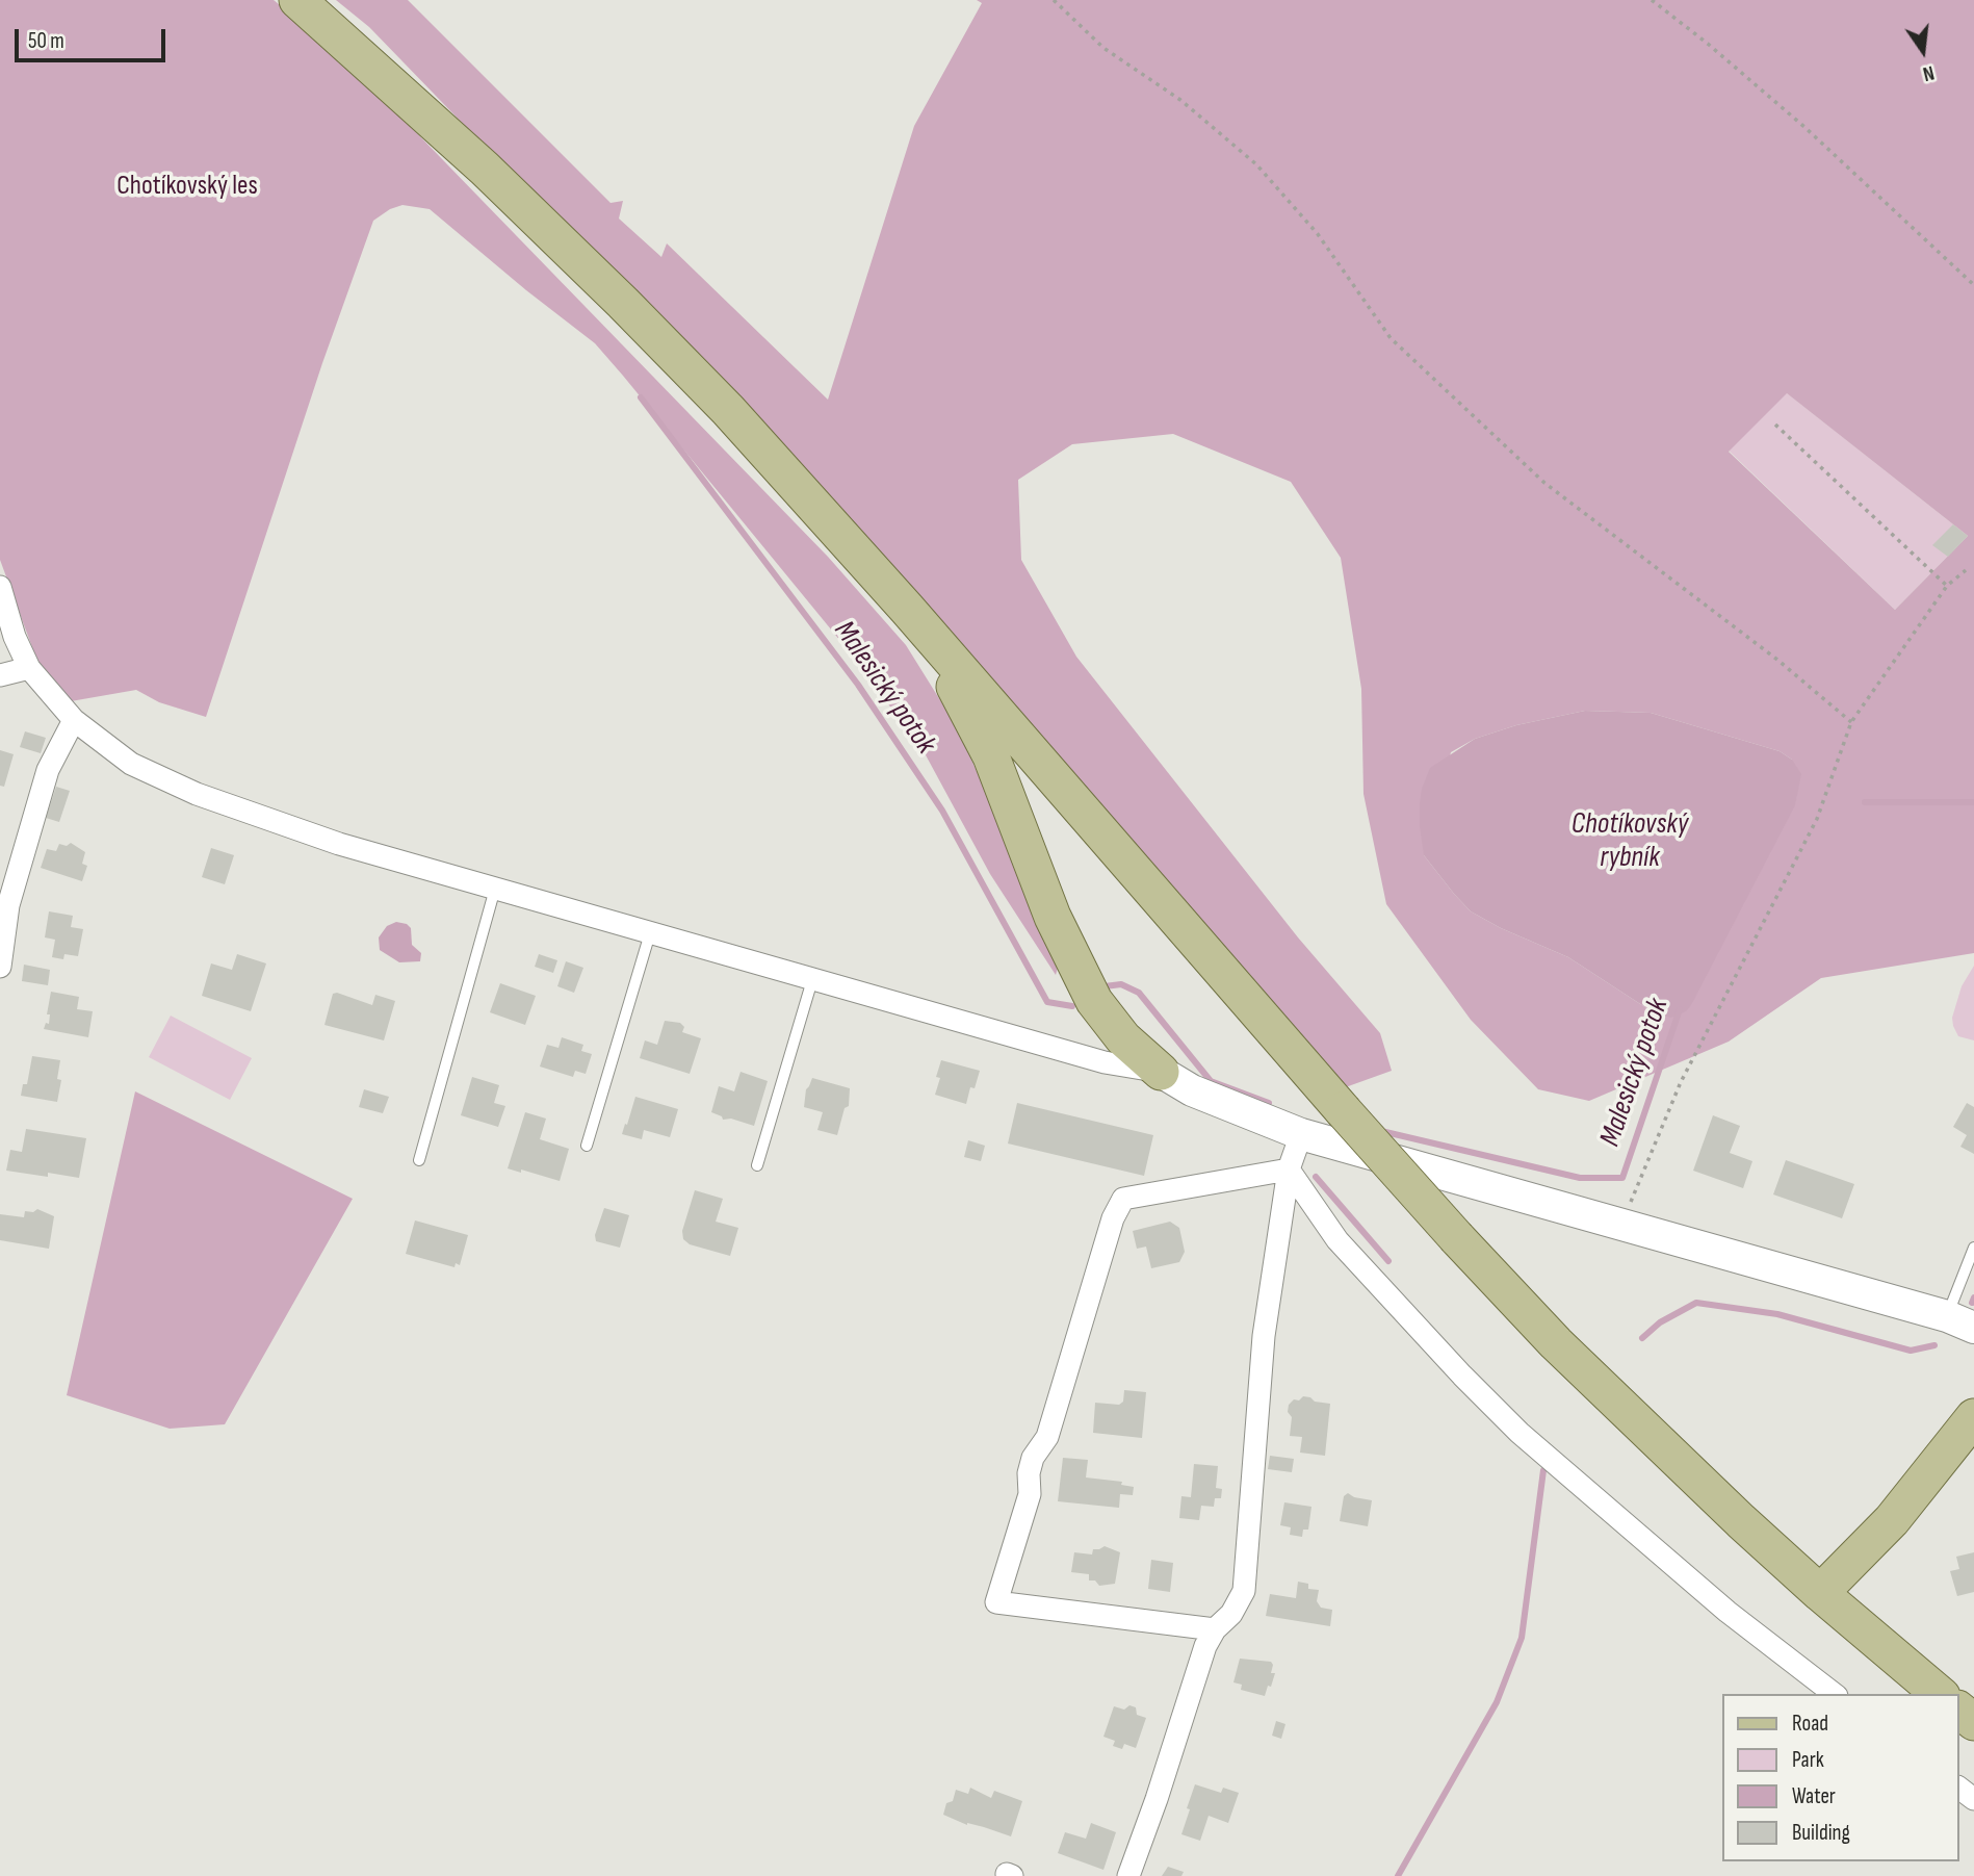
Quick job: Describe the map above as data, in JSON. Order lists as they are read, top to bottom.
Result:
{
  "water": ["Malesický potok", "Chotíkovský rybník"],
  "parks": ["Chotíkovský les"],
  "legend": [
    "Road",
    "Park",
    "Water",
    "Building"
  ],
  "scale_bar": "50 m",
  "north": "bottom"
}
